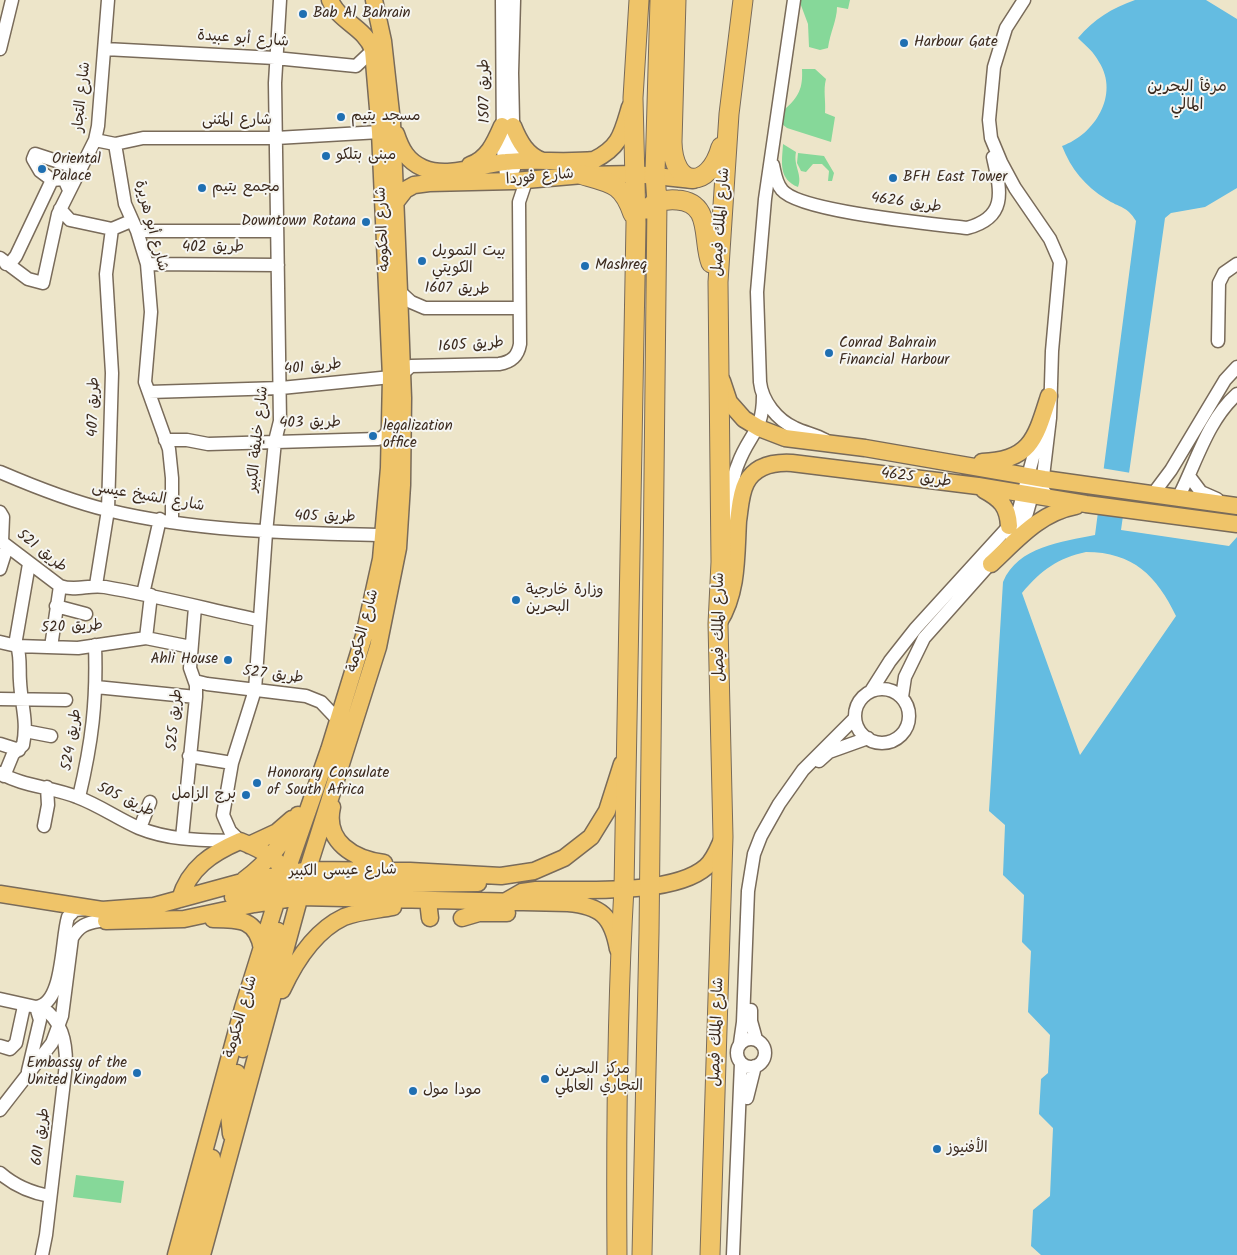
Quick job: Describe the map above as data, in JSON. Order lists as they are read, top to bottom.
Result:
{
  "streets": {
    "highway": ["شارع الملك فيصل"],
    "main road": [
      "شارع فوردا",
      "شارع الحكومة",
      "طريق 4625",
      "شارع عيسى الكبير"
    ],
    "street": [
      "شارع أبو عبيدة",
      "طريق 1507",
      "شارع التجار",
      "شارع المثنى",
      "طريق 4626",
      "شارع أبو هريرة",
      "طريق 402",
      "طريق 1607",
      "طريق 1605",
      "طريق 401",
      "طريق 407",
      "طريق 403",
      "شارع خليفة الكبير",
      "شارع الشيخ عيسى",
      "طريق 405",
      "طريق 521",
      "طريق 520",
      "طريق 527",
      "طريق 525",
      "طريق 524",
      "طريق 505",
      "طريق 601"
    ]
  },
  "crossings": [
    ["شارع أبو عبيدة", "شارع التجار"],
    ["شارع أبو عبيدة", "شارع الحكومة"],
    ["شارع أبو عبيدة", "شارع خليفة الكبير"],
    ["طريق 1507", "شارع فوردا"],
    ["طريق 1507", "طريق 1605"],
    ["شارع التجار", "شارع المثنى"],
    ["شارع المثنى", "شارع فوردا"],
    ["شارع المثنى", "شارع أبو هريرة"],
    ["شارع المثنى", "شارع الحكومة"],
    ["شارع المثنى", "شارع خليفة الكبير"],
    ["شارع فوردا", "شارع الحكومة"],
    ["شارع فوردا", "طريق 1605"],
    ["طريق 4626", "شارع الملك فيصل"],
    ["طريق 4626", "طريق 4625"],
    ["شارع الملك فيصل", "طريق 4625"],
    ["شارع الملك فيصل", "شارع عيسى الكبير"],
    ["شارع أبو هريرة", "طريق 402"],
    ["شارع أبو هريرة", "طريق 401"],
    ["شارع أبو هريرة", "طريق 403"],
    ["شارع أبو هريرة", "شارع الشيخ عيسى"],
    ["شارع الحكومة", "طريق 1607"],
    ["شارع الحكومة", "طريق 1605"],
    ["شارع الحكومة", "طريق 401"],
    ["شارع الحكومة", "طريق 403"],
    ["شارع الحكومة", "طريق 405"],
    ["شارع الحكومة", "طريق 527"],
    ["شارع الحكومة", "شارع عيسى الكبير"],
    ["طريق 402", "شارع خليفة الكبير"],
    ["طريق 1607", "طريق 1605"],
    ["طريق 1605", "طريق 401"],
    ["طريق 401", "شارع خليفة الكبير"],
    ["طريق 407", "شارع الشيخ عيسى"],
    ["طريق 403", "شارع خليفة الكبير"],
    ["شارع خليفة الكبير", "شارع الشيخ عيسى"],
    ["شارع خليفة الكبير", "طريق 405"],
    ["شارع خليفة الكبير", "طريق 527"],
    ["شارع خليفة الكبير", "طريق 505"],
    ["شارع الشيخ عيسى", "طريق 405"],
    ["طريق 521", "طريق 520"],
    ["طريق 520", "طريق 525"],
    ["طريق 520", "طريق 524"],
    ["طريق 527", "طريق 525"],
    ["طريق 525", "طريق 505"],
    ["طريق 524", "طريق 505"]
  ],
  "districts": ["مرفأ البحرين المالي"],
  "places": [
    "Bab Al Bahrain",
    "Harbour Gate",
    "مسجد يتيم",
    "مبنى بتلكو",
    "Oriental Palace",
    "BFH East Tower",
    "مجمع يتيم",
    "Downtown Rotana",
    "بيت التمويل الكويتي",
    "Mashreq",
    "Conrad Bahrain Financial Harbour",
    "legalization office",
    "وزارة خارجية البحرين",
    "Ahli House",
    "Honorary Consulate of South Africa",
    "برج الزامل",
    "Embassy of the United Kingdom",
    "مركز البحرين التجاري العالمي",
    "مودا مول",
    "الأفنيوز"
  ]
}
